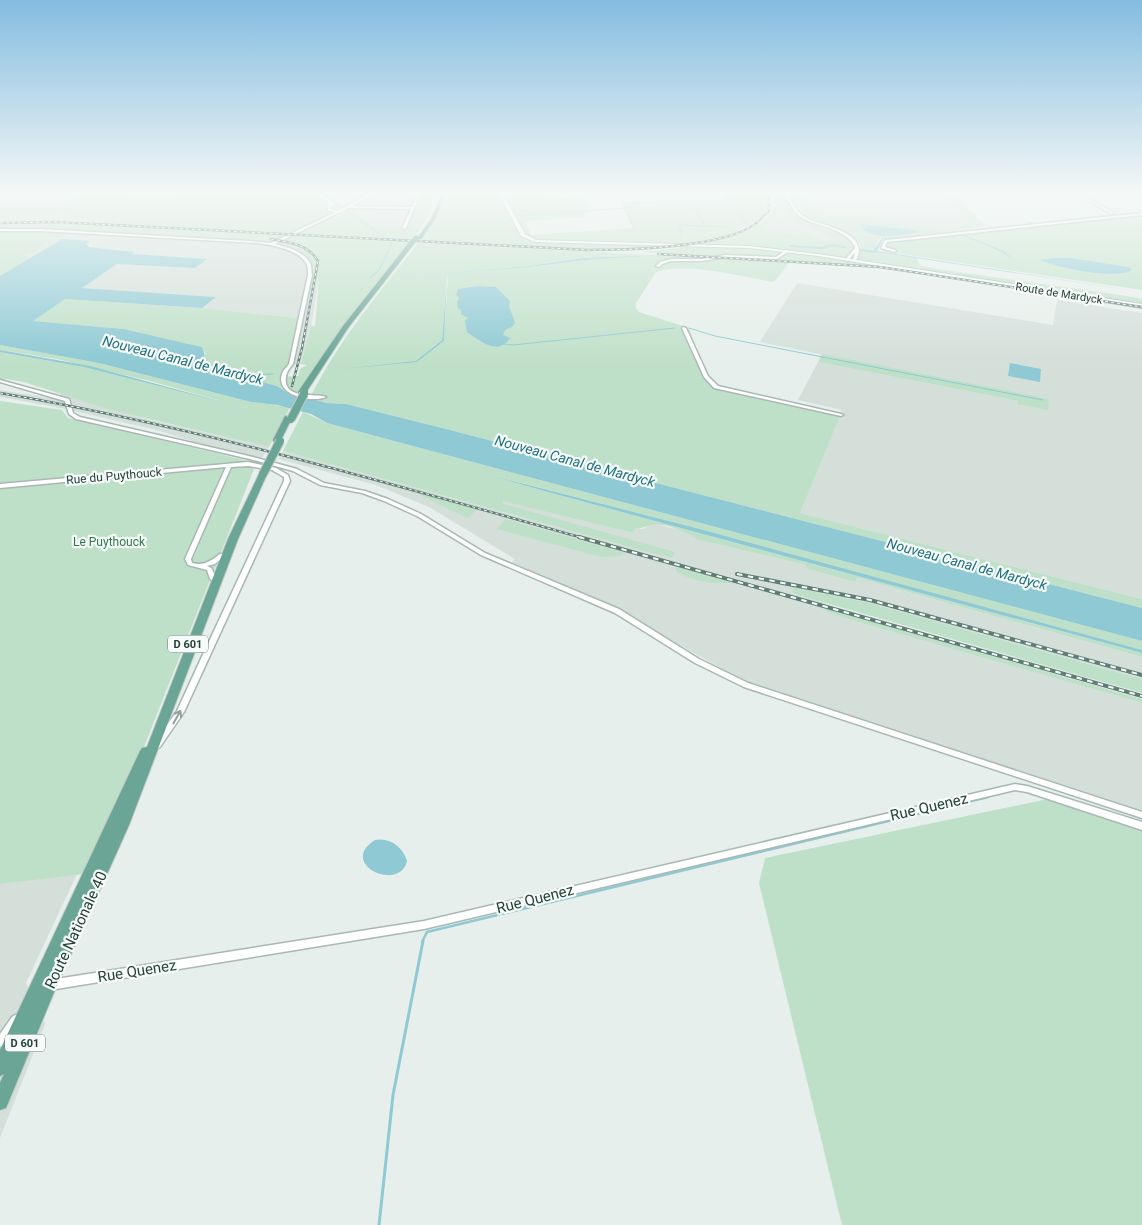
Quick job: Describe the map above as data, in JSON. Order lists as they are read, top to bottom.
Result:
{
  "streets": {
    "main road": ["Route de Mardyck", "D 601", "Route Nationale 40"],
    "street": ["Rue du Puythouck", "Rue Quenez"]
  },
  "crossings": [
    ["D 601", "Route Nationale 40"],
    ["Rue Quenez", "Route Nationale 40"]
  ],
  "water": ["Nouveau Canal de Mardyck"],
  "parks": ["Le Puythouck"]
}
